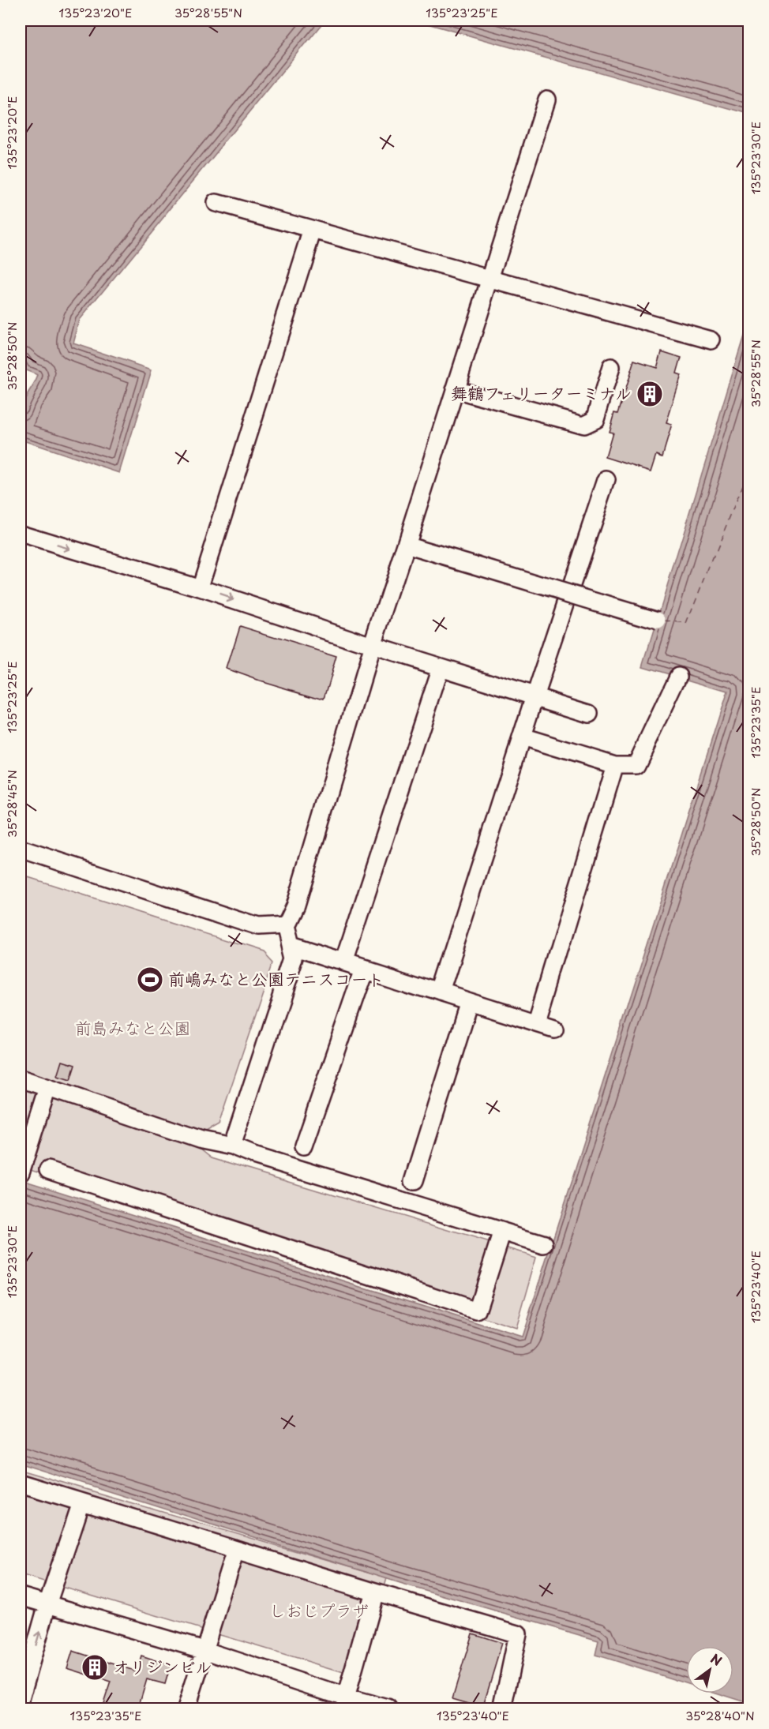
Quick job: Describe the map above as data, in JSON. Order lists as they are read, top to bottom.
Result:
{
  "parks": ["前島みなと公園", "しおじプラザ"],
  "places": {
    "building": ["舞鶴フェリーターミナル", "オリジンビル"],
    "sports": ["前嶋みなと公園テニスコート"]
  },
  "north": "top right",
  "coordinates": [
    "135°23'20\"E",
    "35°28'55\"N",
    "135°23'25\"E",
    "135°23'30\"E",
    "35°28'50\"N",
    "135°23'35\"E",
    "35°28'45\"N",
    "135°23'40\"E",
    "35°28'40\"N"
  ]
}
